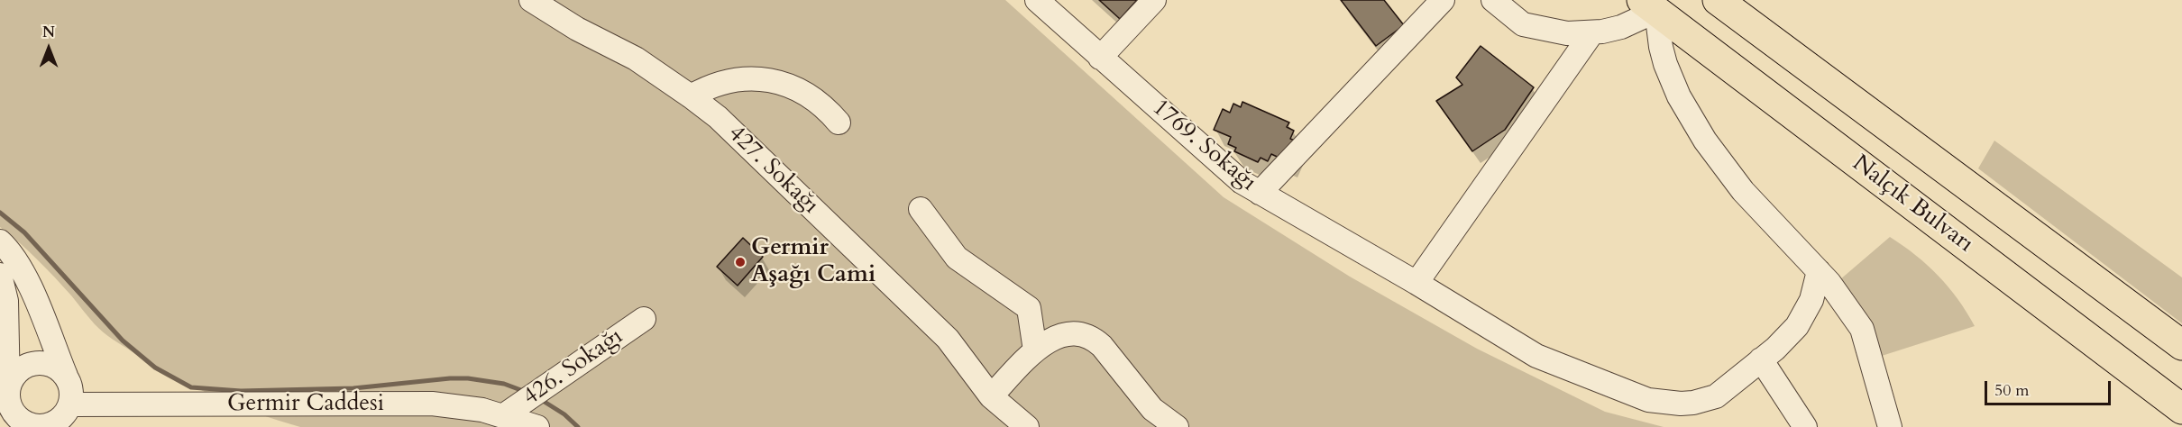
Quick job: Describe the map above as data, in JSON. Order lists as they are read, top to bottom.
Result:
{
  "streets": {
    "highway": ["Nalçık Bulvarı"],
    "street": [
      "1769. Sokağı",
      "427. Sokağı",
      "426. Sokağı",
      "Germir Caddesi"
    ]
  },
  "crossings": [
    ["426. Sokağı", "Germir Caddesi"]
  ],
  "places": ["Germir Aşağı Cami"],
  "scale_bar": "50 m",
  "north": "top"
}
